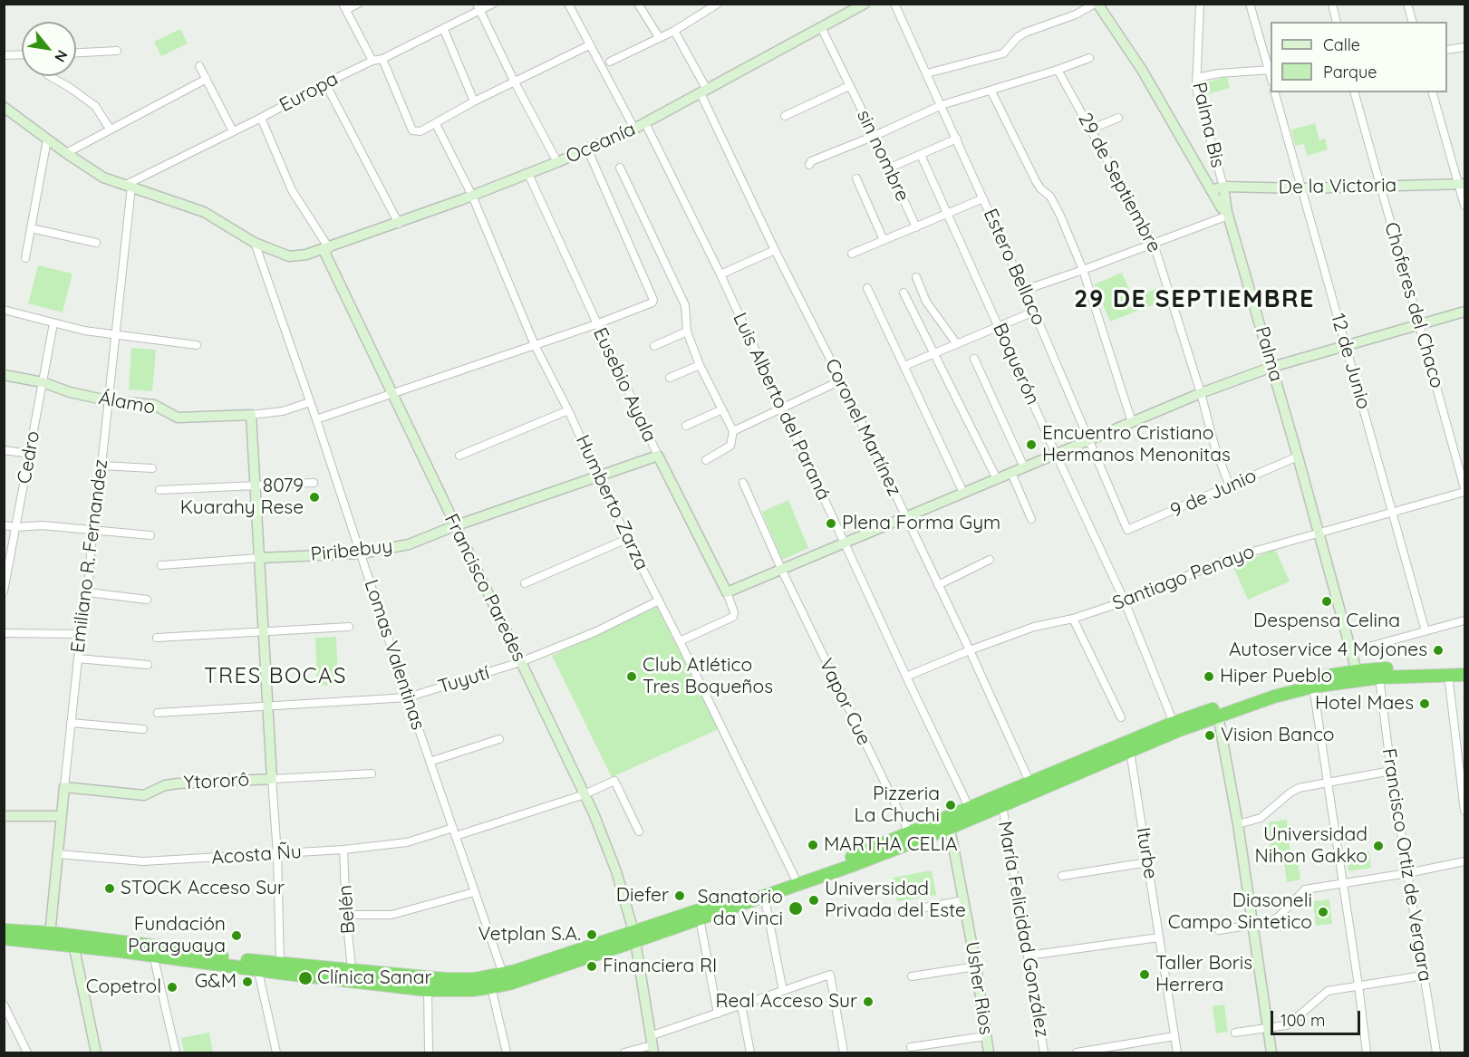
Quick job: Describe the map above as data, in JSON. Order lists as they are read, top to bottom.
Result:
{
  "streets": {
    "street": [
      "Europa",
      "Palma Bis",
      "Oceanía",
      "sin nombre",
      "29 de Septiembre",
      "De la Victoria",
      "Estero Bellaco",
      "Choferes del Chaco",
      "Palma",
      "12 de Junio",
      "Boquerón",
      "Eusebio Ayala",
      "Álamo",
      "Luis Alberto del Paraná",
      "Coronel Martínez",
      "Cedro",
      "9 de Junio",
      "Humberto Zarza",
      "Piribebuy",
      "Emiliano R. Fernandez",
      "Santiago Penayo",
      "Francisco Paredes",
      "Lomas Valentinas",
      "Tuyutí",
      "Vapor Cue",
      "Ytororô",
      "Iturbe",
      "Acosta Ñu",
      "Francisco Ortiz de Vergara",
      "Belén",
      "María Felicidad González",
      "Usher Rios"
    ]
  },
  "crossings": [
    ["Europa", "Oceanía"],
    ["Europa", "Emiliano R. Fernandez"],
    ["Palma Bis", "De la Victoria"],
    ["Palma Bis", "Palma"],
    ["Oceanía", "sin nombre"],
    ["Oceanía", "Eusebio Ayala"],
    ["Oceanía", "Luis Alberto del Paraná"],
    ["Oceanía", "Coronel Martínez"],
    ["Oceanía", "Humberto Zarza"],
    ["Oceanía", "Emiliano R. Fernandez"],
    ["Oceanía", "Francisco Paredes"],
    ["Oceanía", "Lomas Valentinas"],
    ["29 de Septiembre", "9 de Junio"],
    ["De la Victoria", "Choferes del Chaco"],
    ["De la Victoria", "Palma"],
    ["De la Victoria", "12 de Junio"],
    ["Estero Bellaco", "9 de Junio"],
    ["Choferes del Chaco", "Santiago Penayo"],
    ["Palma", "9 de Junio"],
    ["Palma", "Santiago Penayo"],
    ["12 de Junio", "Santiago Penayo"],
    ["Boquerón", "Santiago Penayo"],
    ["Eusebio Ayala", "Piribebuy"],
    ["Álamo", "Cedro"],
    ["Álamo", "Emiliano R. Fernandez"],
    ["Luis Alberto del Paraná", "Santiago Penayo"],
    ["Coronel Martínez", "Santiago Penayo"],
    ["Humberto Zarza", "Piribebuy"],
    ["Humberto Zarza", "Tuyutí"],
    ["Piribebuy", "Francisco Paredes"],
    ["Piribebuy", "Lomas Valentinas"],
    ["Emiliano R. Fernandez", "Ytororô"],
    ["Emiliano R. Fernandez", "Acosta Ñu"],
    ["Francisco Paredes", "Tuyutí"],
    ["Lomas Valentinas", "Tuyutí"],
    ["Lomas Valentinas", "Acosta Ñu"],
    ["Acosta Ñu", "Belén"]
  ],
  "districts": ["29 DE SEPTIEMBRE", "TRES BOCAS"],
  "places": [
    "Encuentro Cristiano Hermanos Menonitas",
    "8079 Kuarahy Rese",
    "Plena Forma Gym",
    "Despensa Celina",
    "Autoservice 4 Mojones",
    "Club Atlético Tres Boqueños",
    "Hiper Pueblo",
    "Hotel Maes",
    "Vision Banco",
    "Pizzeria La Chuchi",
    "MARTHA CELIA",
    "Universidad Nihon Gakko",
    "STOCK Acceso Sur",
    "Diefer",
    "Universidad Privada del Este",
    "Sanatorio da Vinci",
    "Diasoneli Campo Sintetico",
    "Vetplan S.A.",
    "Fundación Paraguaya",
    "Financiera RI",
    "Taller Boris Herrera",
    "Clínica Sanar",
    "G&M",
    "Copetrol",
    "Real Acceso Sur"
  ],
  "legend": ["Calle", "Parque"],
  "scale_bar": "100 m",
  "north": "bottom right"
}
